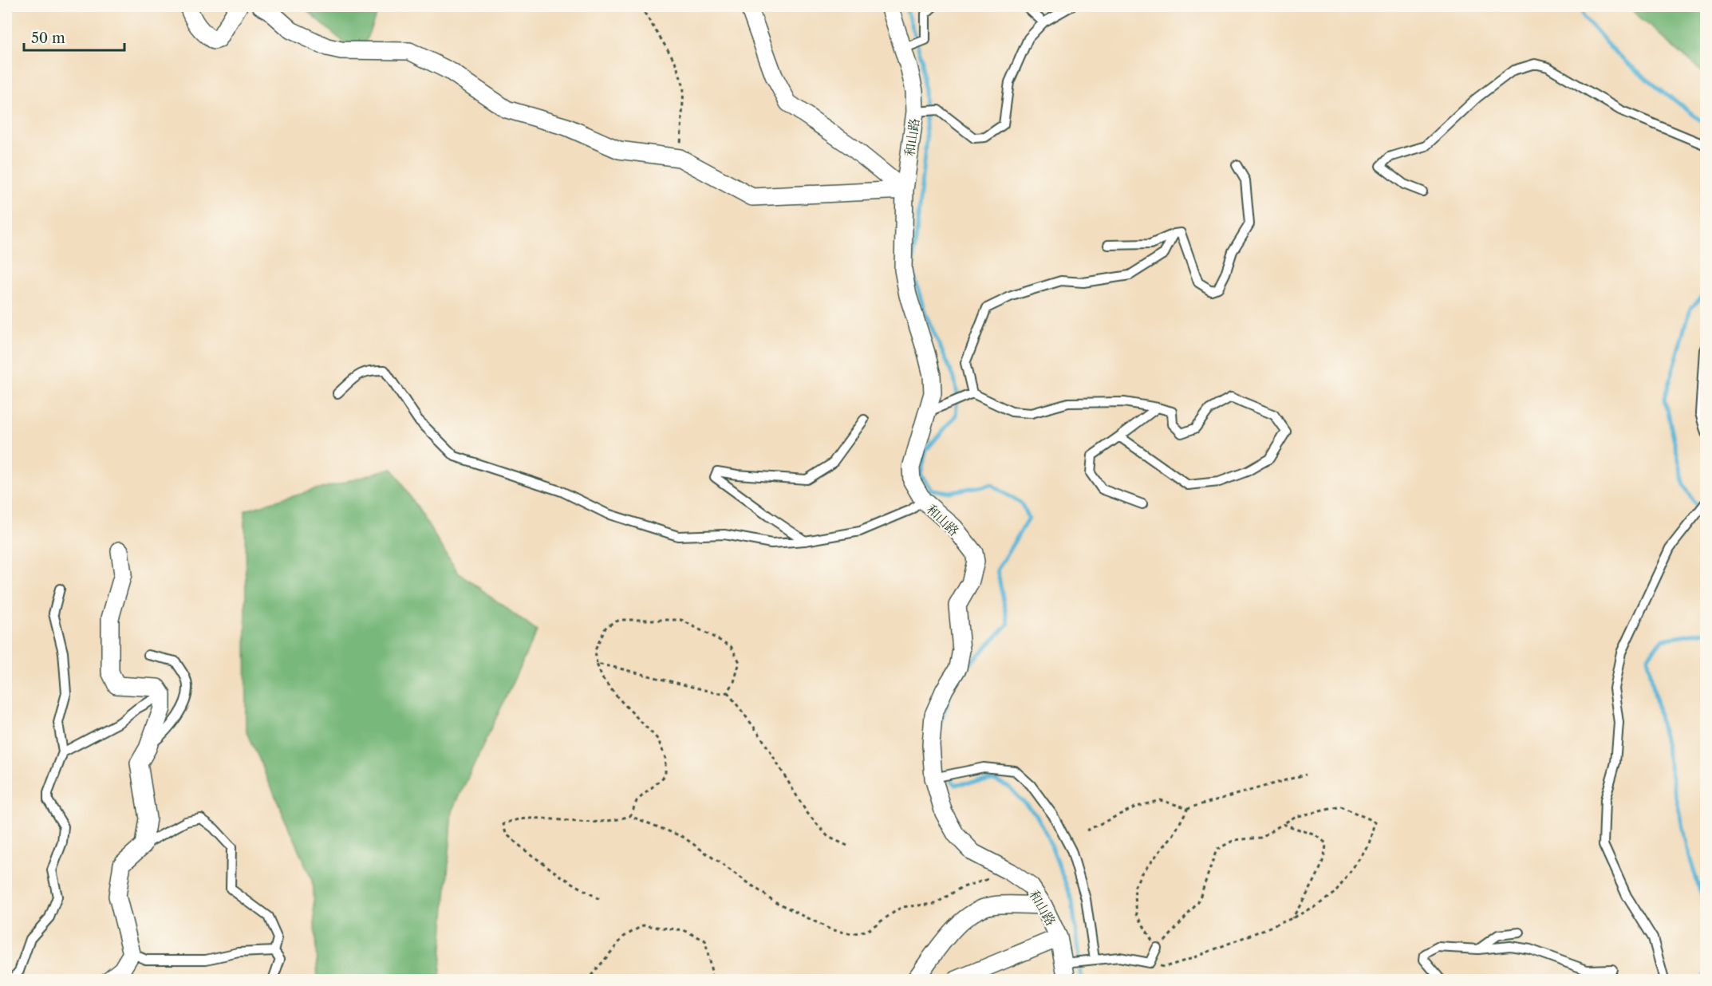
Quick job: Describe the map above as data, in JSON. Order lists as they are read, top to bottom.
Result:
{
  "streets": {
    "street": ["和山路"]
  },
  "scale_bar": "50 m"
}
